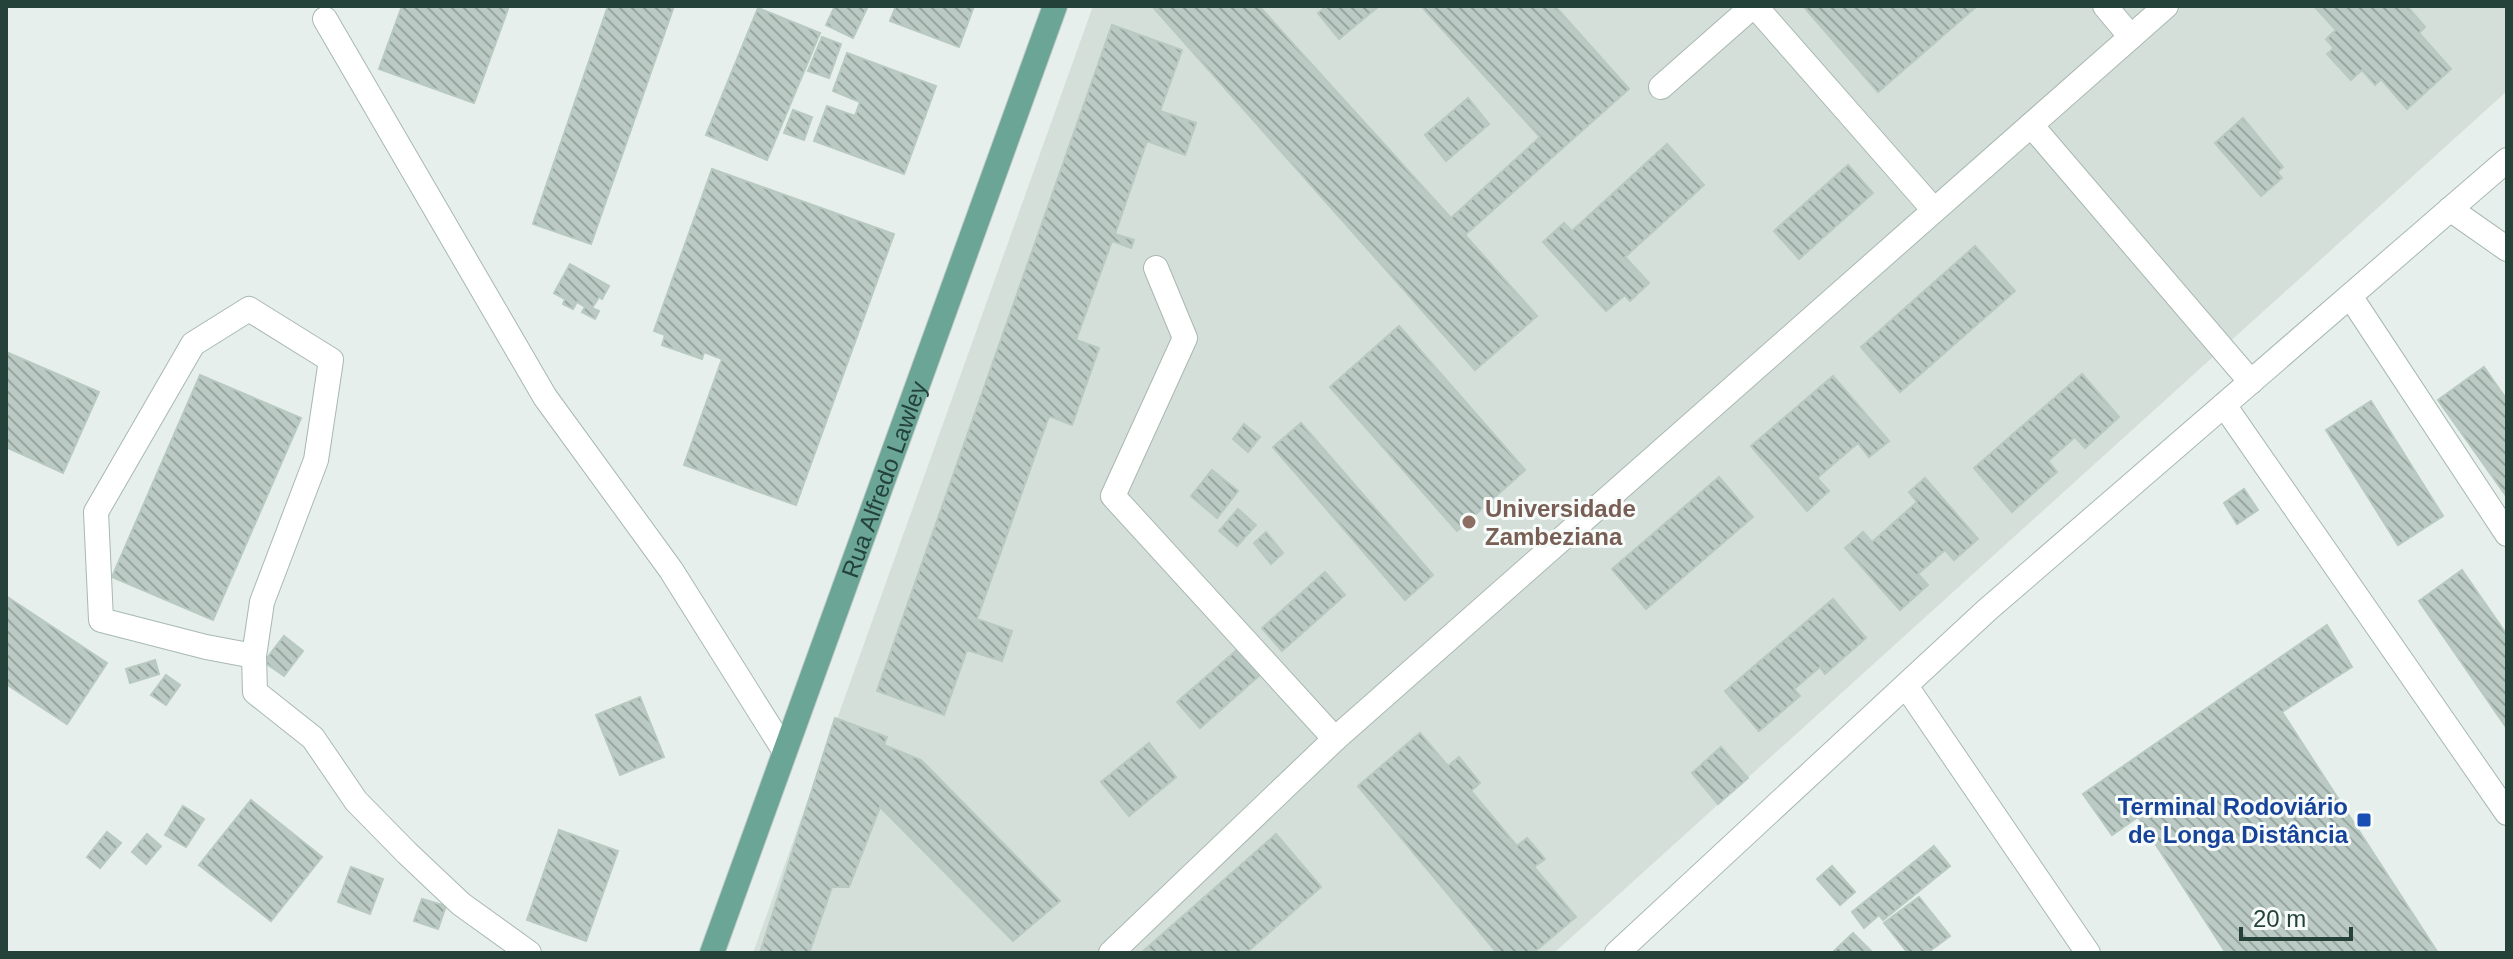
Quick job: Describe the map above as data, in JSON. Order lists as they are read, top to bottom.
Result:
{
  "streets": {
    "main road": ["Rua Alfredo Lawley"]
  },
  "places": {
    "other": ["Universidade Zambeziana"],
    "transit": ["Terminal Rodoviário de Longa Distância"]
  },
  "scale_bar": "20 m"
}
